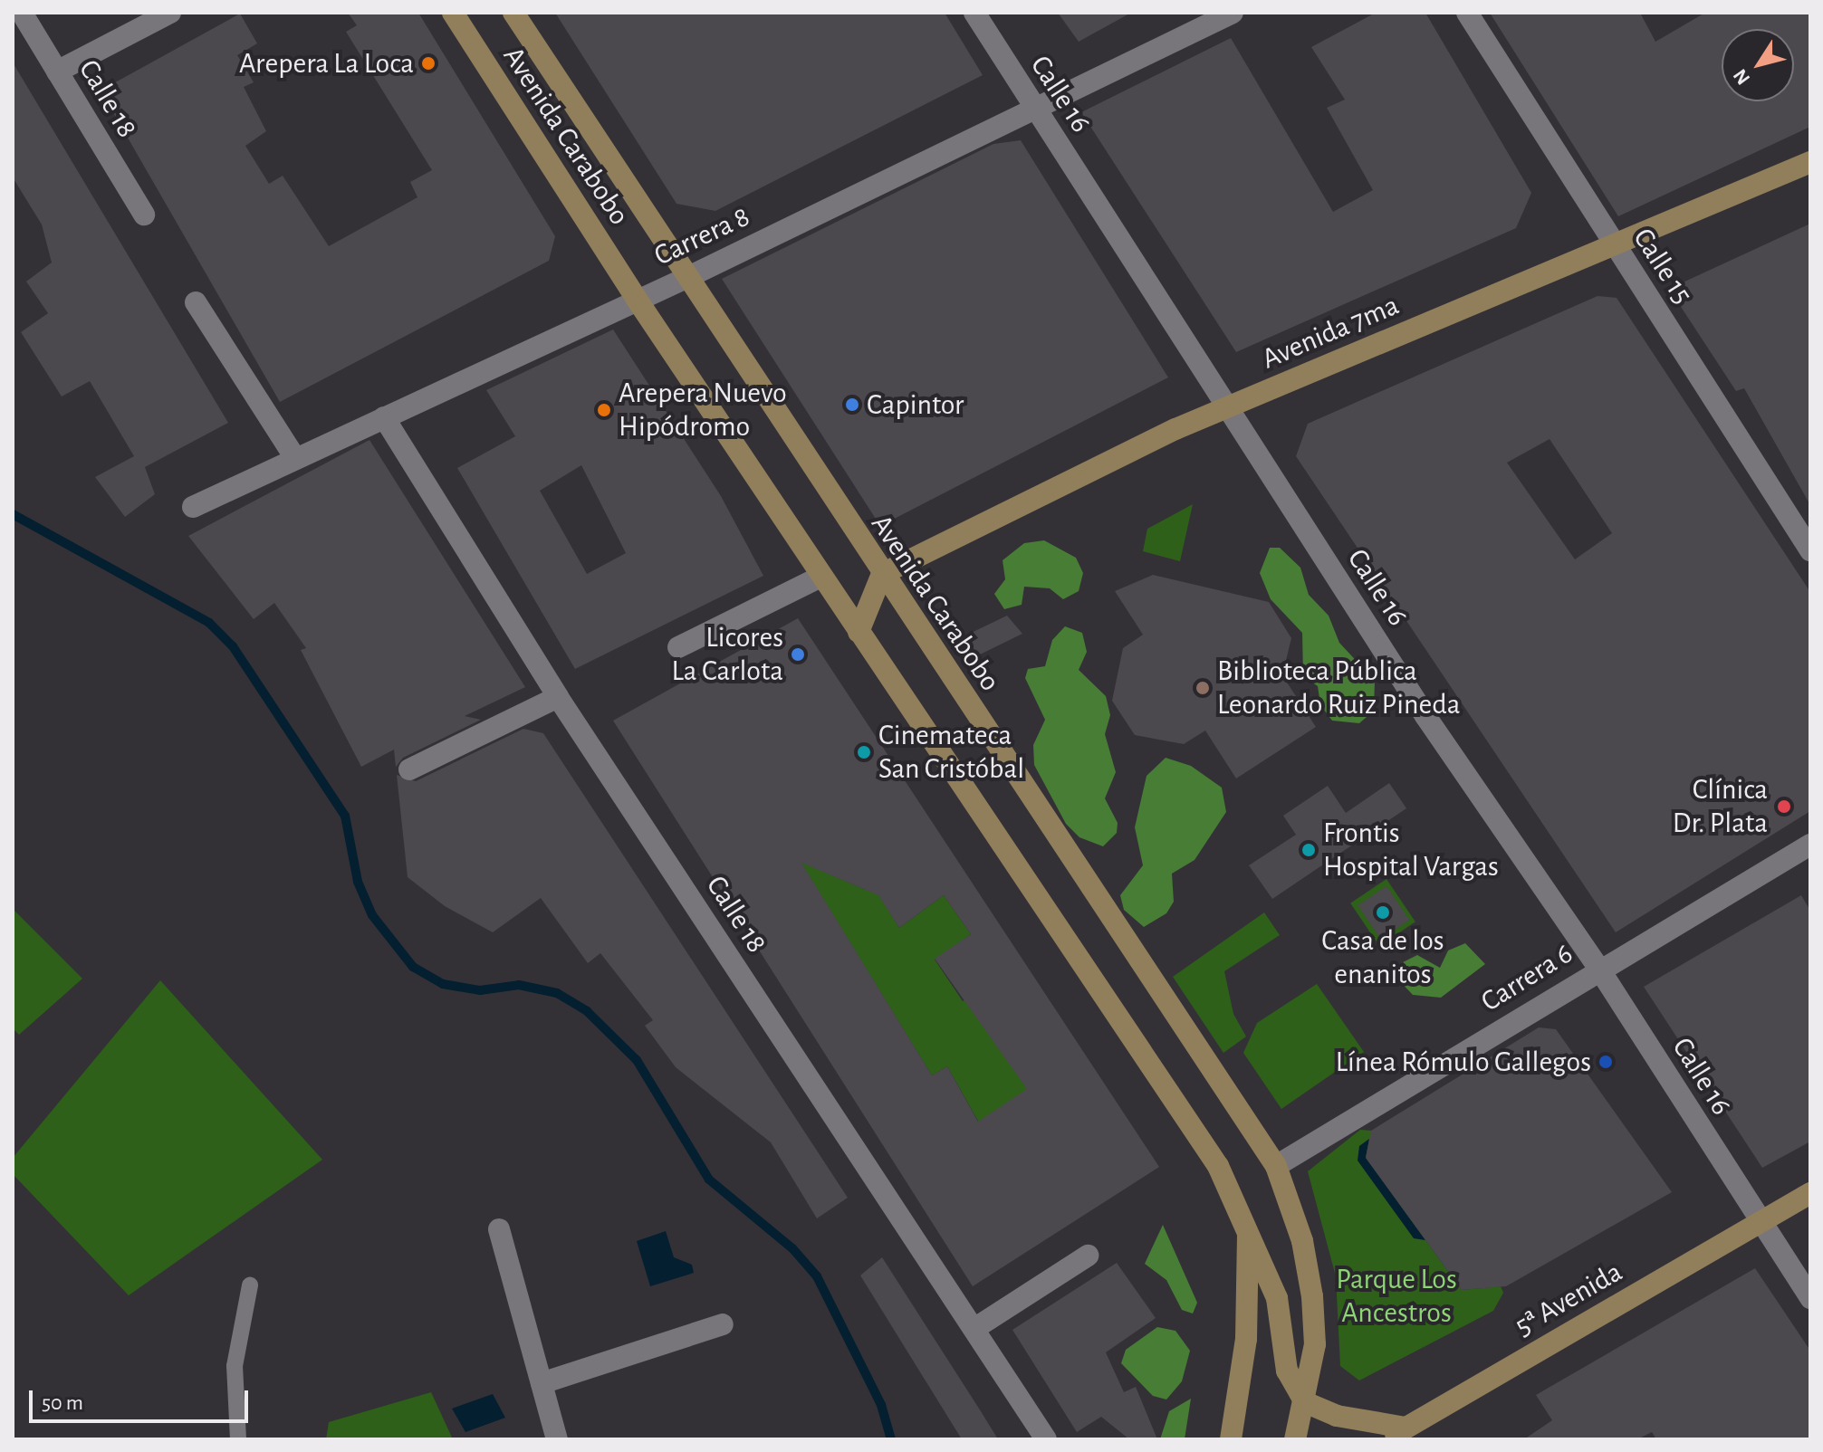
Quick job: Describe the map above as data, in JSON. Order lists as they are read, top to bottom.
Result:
{
  "streets": {
    "main road": ["Avenida Carabobo", "Avenida 7ma", "5ª Avenida"],
    "street": [
      "Calle 16",
      "Calle 18",
      "Carrera 8",
      "Calle 15",
      "Carrera 6"
    ]
  },
  "crossings": [
    ["Calle 16", "Carrera 8"],
    ["Calle 16", "Avenida 7ma"],
    ["Calle 16", "Carrera 6"],
    ["Calle 16", "5ª Avenida"],
    ["Calle 18", "Carrera 8"],
    ["Avenida Carabobo", "Carrera 8"],
    ["Avenida Carabobo", "Avenida 7ma"],
    ["Avenida Carabobo", "Carrera 6"],
    ["Calle 15", "Avenida 7ma"]
  ],
  "parks": ["Parque Los Ancestros"],
  "places": [
    "Arepera La Loca",
    "Capintor",
    "Arepera Nuevo Hipódromo",
    "Licores La Carlota",
    "Biblioteca Pública Leonardo Ruiz Pineda",
    "Cinemateca San Cristóbal",
    "Clínica Dr. Plata",
    "Frontis Hospital Vargas",
    "Casa de los enanitos",
    "Línea Rómulo Gallegos"
  ],
  "scale_bar": "50 m",
  "north": "bottom left"
}
